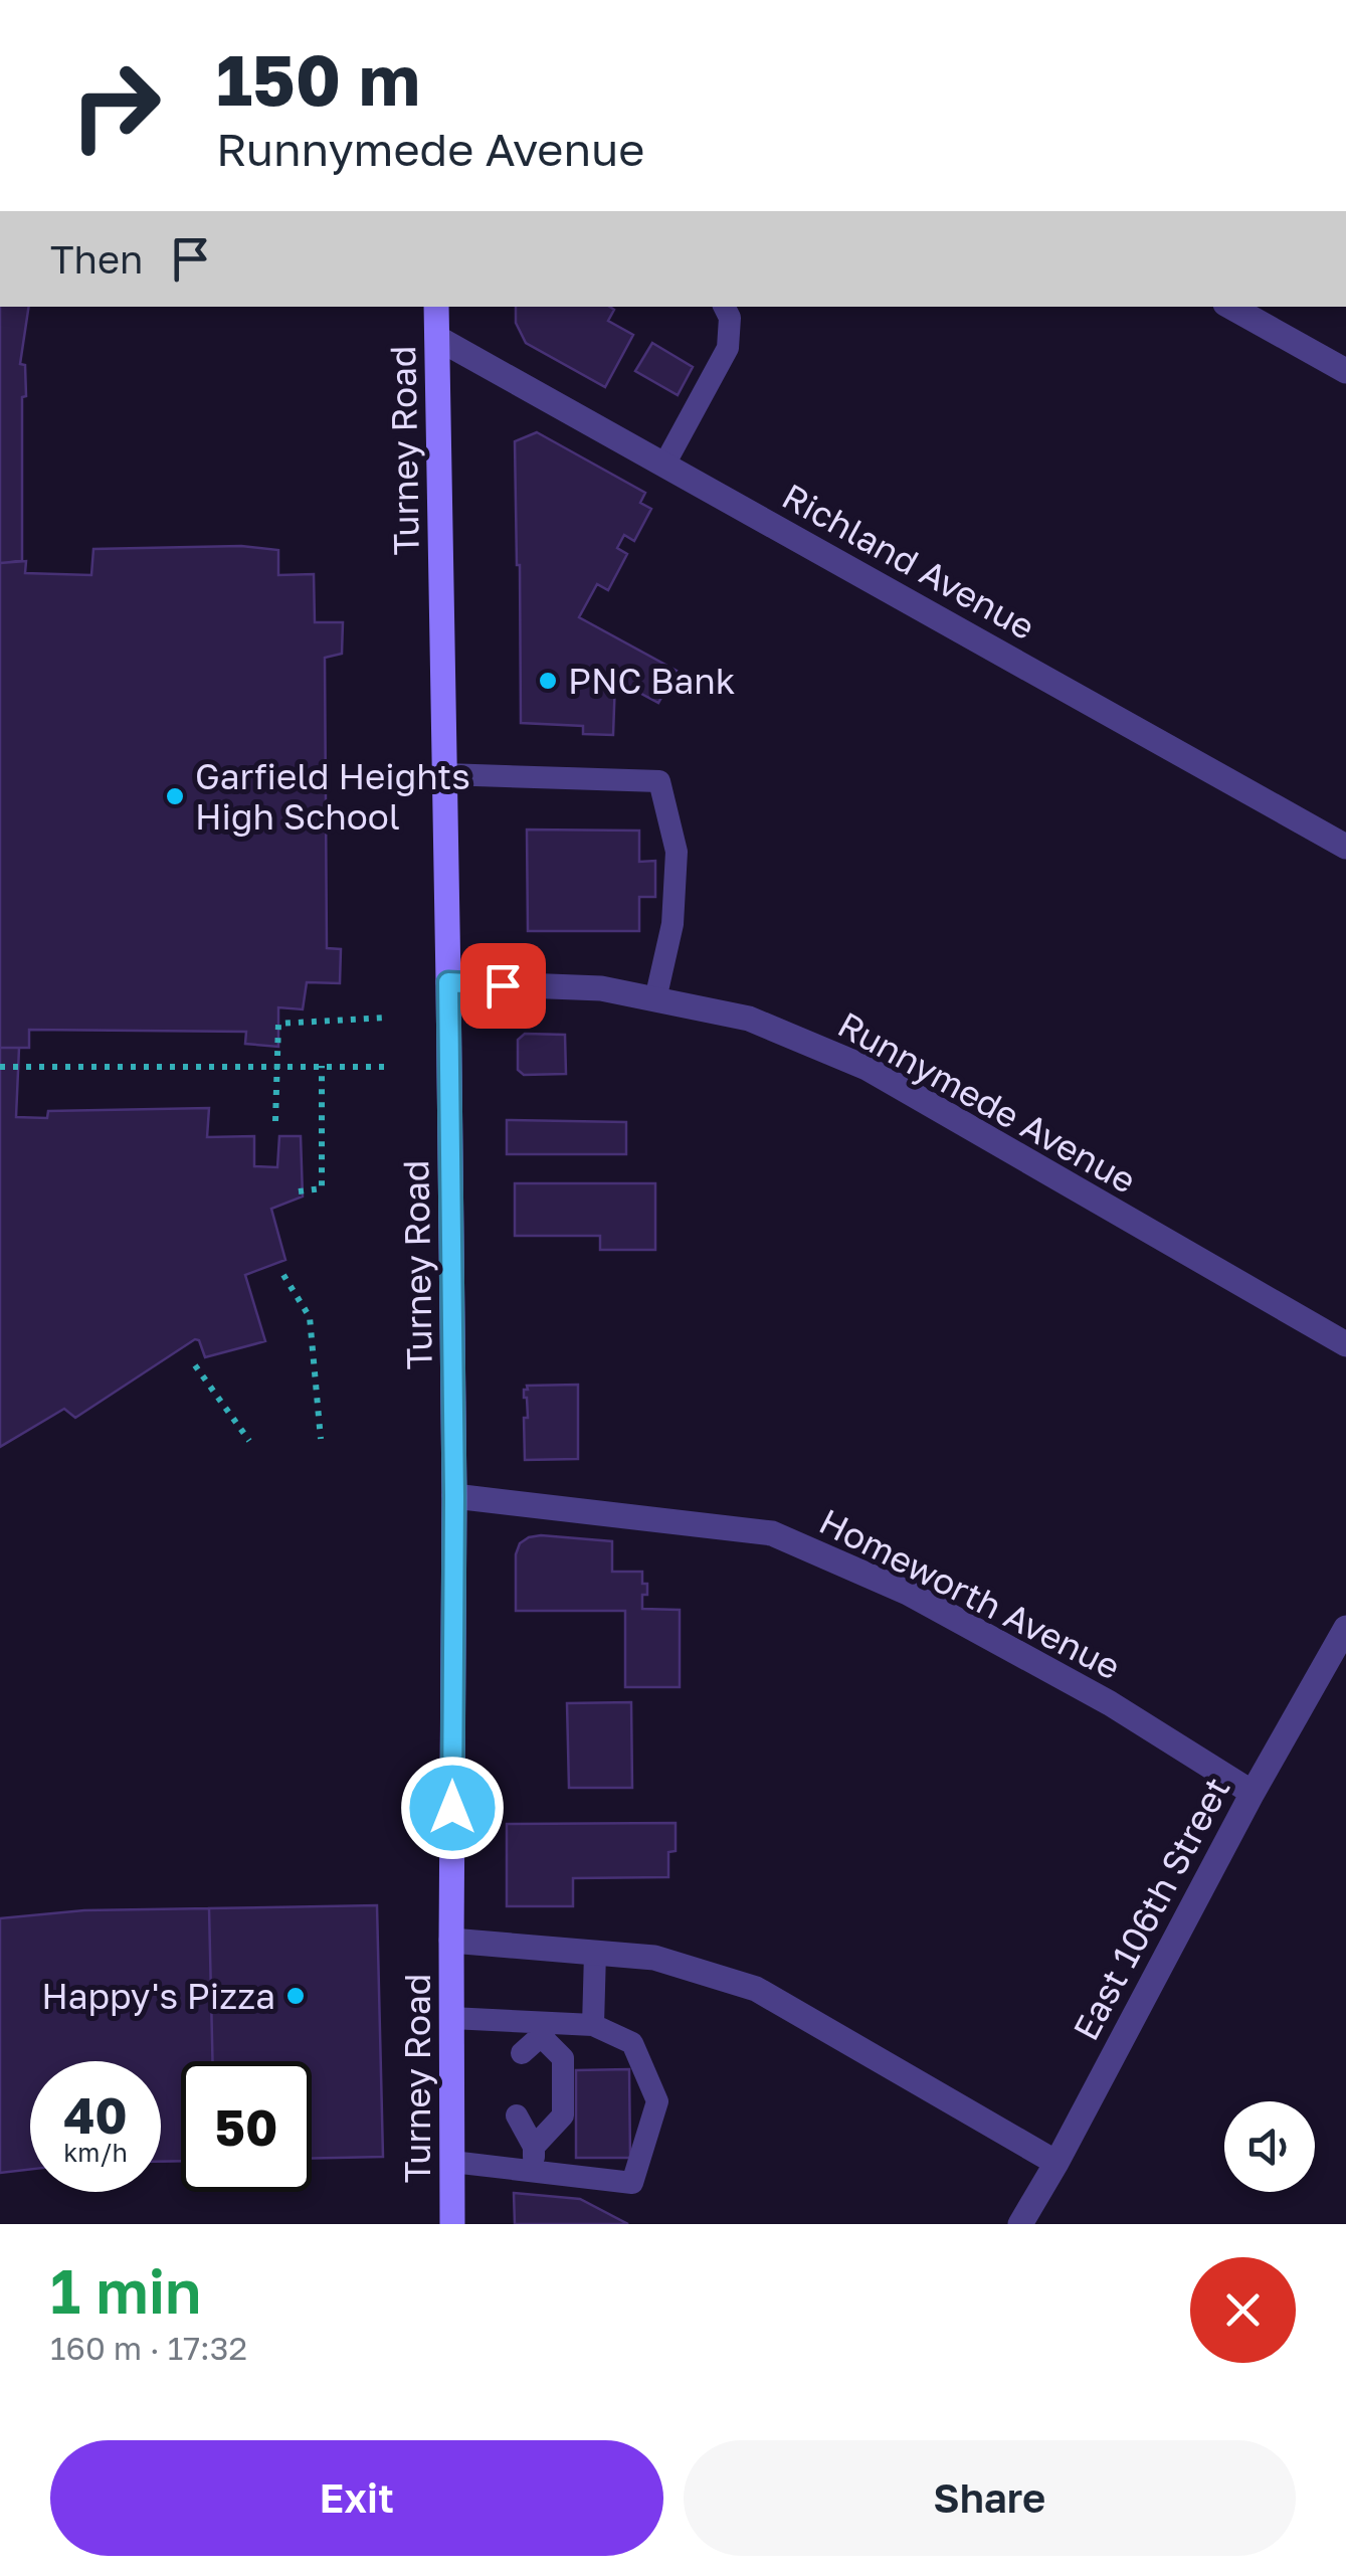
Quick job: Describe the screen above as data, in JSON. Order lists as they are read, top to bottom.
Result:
{
  "streets": {
    "main road": ["Turney Road"],
    "street": [
      "Richland Avenue",
      "Runnymede Avenue",
      "Homeworth Avenue",
      "East 106th Street"
    ]
  },
  "crossings": [
    ["Turney Road", "Richland Avenue"],
    ["Turney Road", "Runnymede Avenue"],
    ["Turney Road", "Homeworth Avenue"],
    ["Homeworth Avenue", "East 106th Street"]
  ],
  "places": ["PNC Bank", "Garfield Heights High School", "Happy's Pizza"],
  "page": {
    "turn": ["150 m", "Runnymede Avenue"],
    "then": "Then",
    "speed": "40 km/h",
    "limit": "50",
    "heading": ["1 min", "160 m · 17:32"],
    "buttons": ["Exit", "Share"]
  }
}
